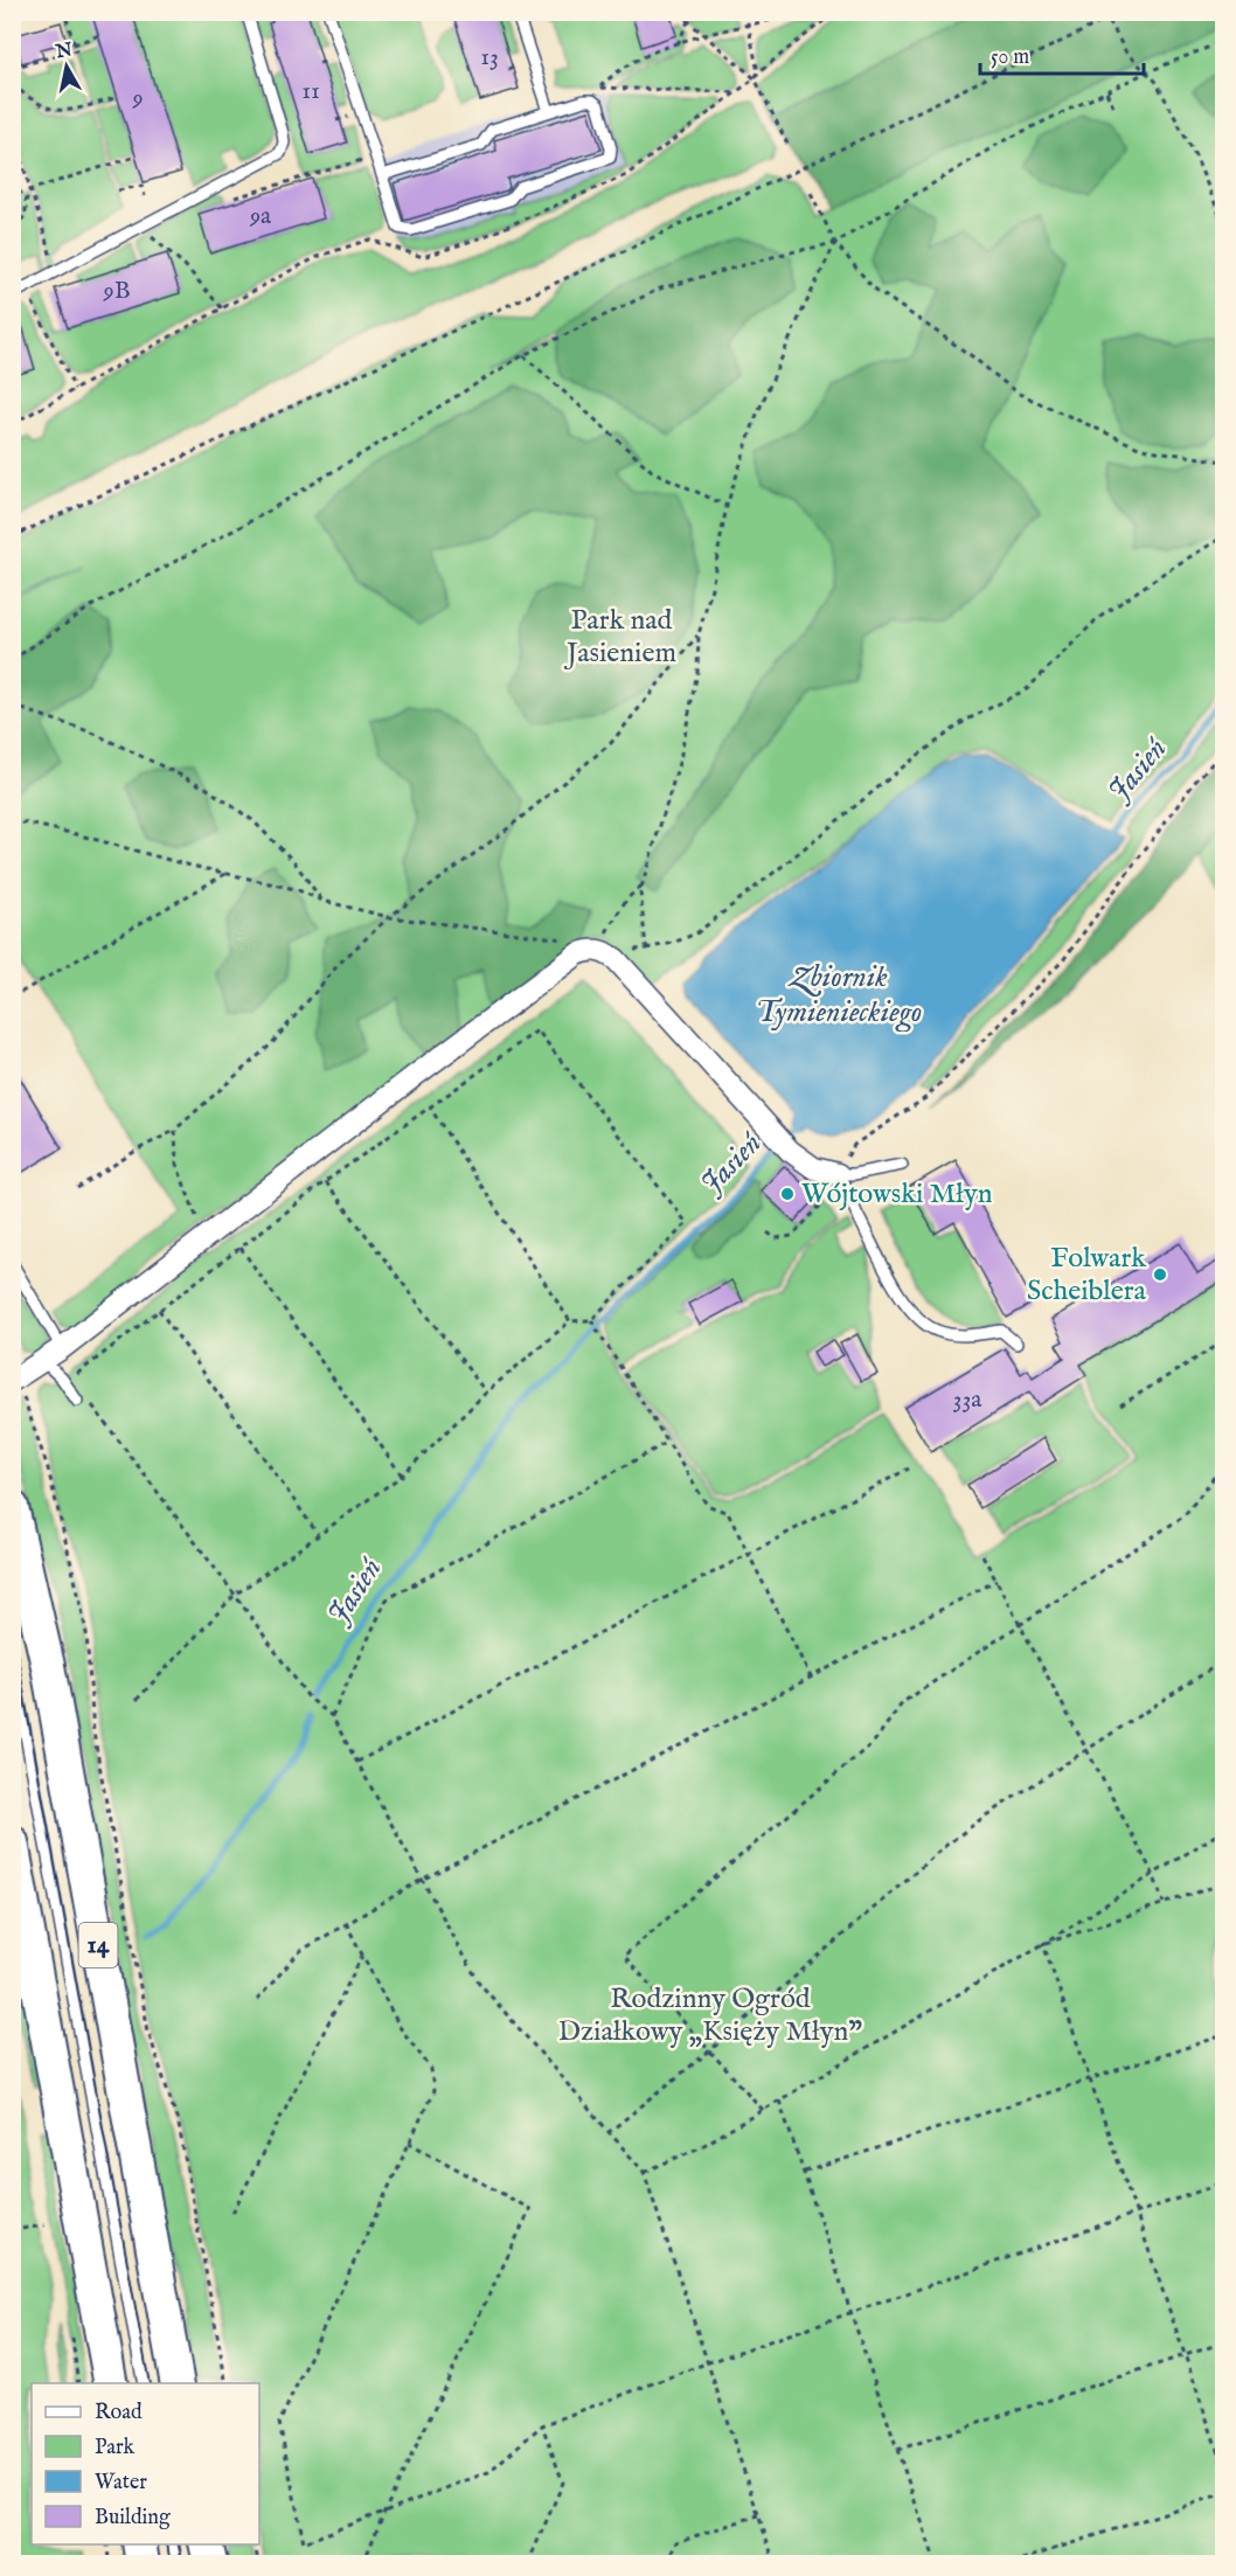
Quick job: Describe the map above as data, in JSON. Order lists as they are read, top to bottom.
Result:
{
  "streets": {
    "main road": ["14"]
  },
  "water": ["Jasień", "Zbiornik Tymienieckiego"],
  "parks": ["Park nad Jasieniem", "Rodzinny Ogród Działkowy „Księży Młyn”"],
  "places": ["Wójtowski Młyn", "Folwark Scheiblera"],
  "house_numbers": [
    "13",
    "11",
    "9",
    "9a",
    "9B",
    "33a"
  ],
  "legend": [
    "Road",
    "Park",
    "Water",
    "Building"
  ],
  "scale_bar": "50 m",
  "north": "top"
}
